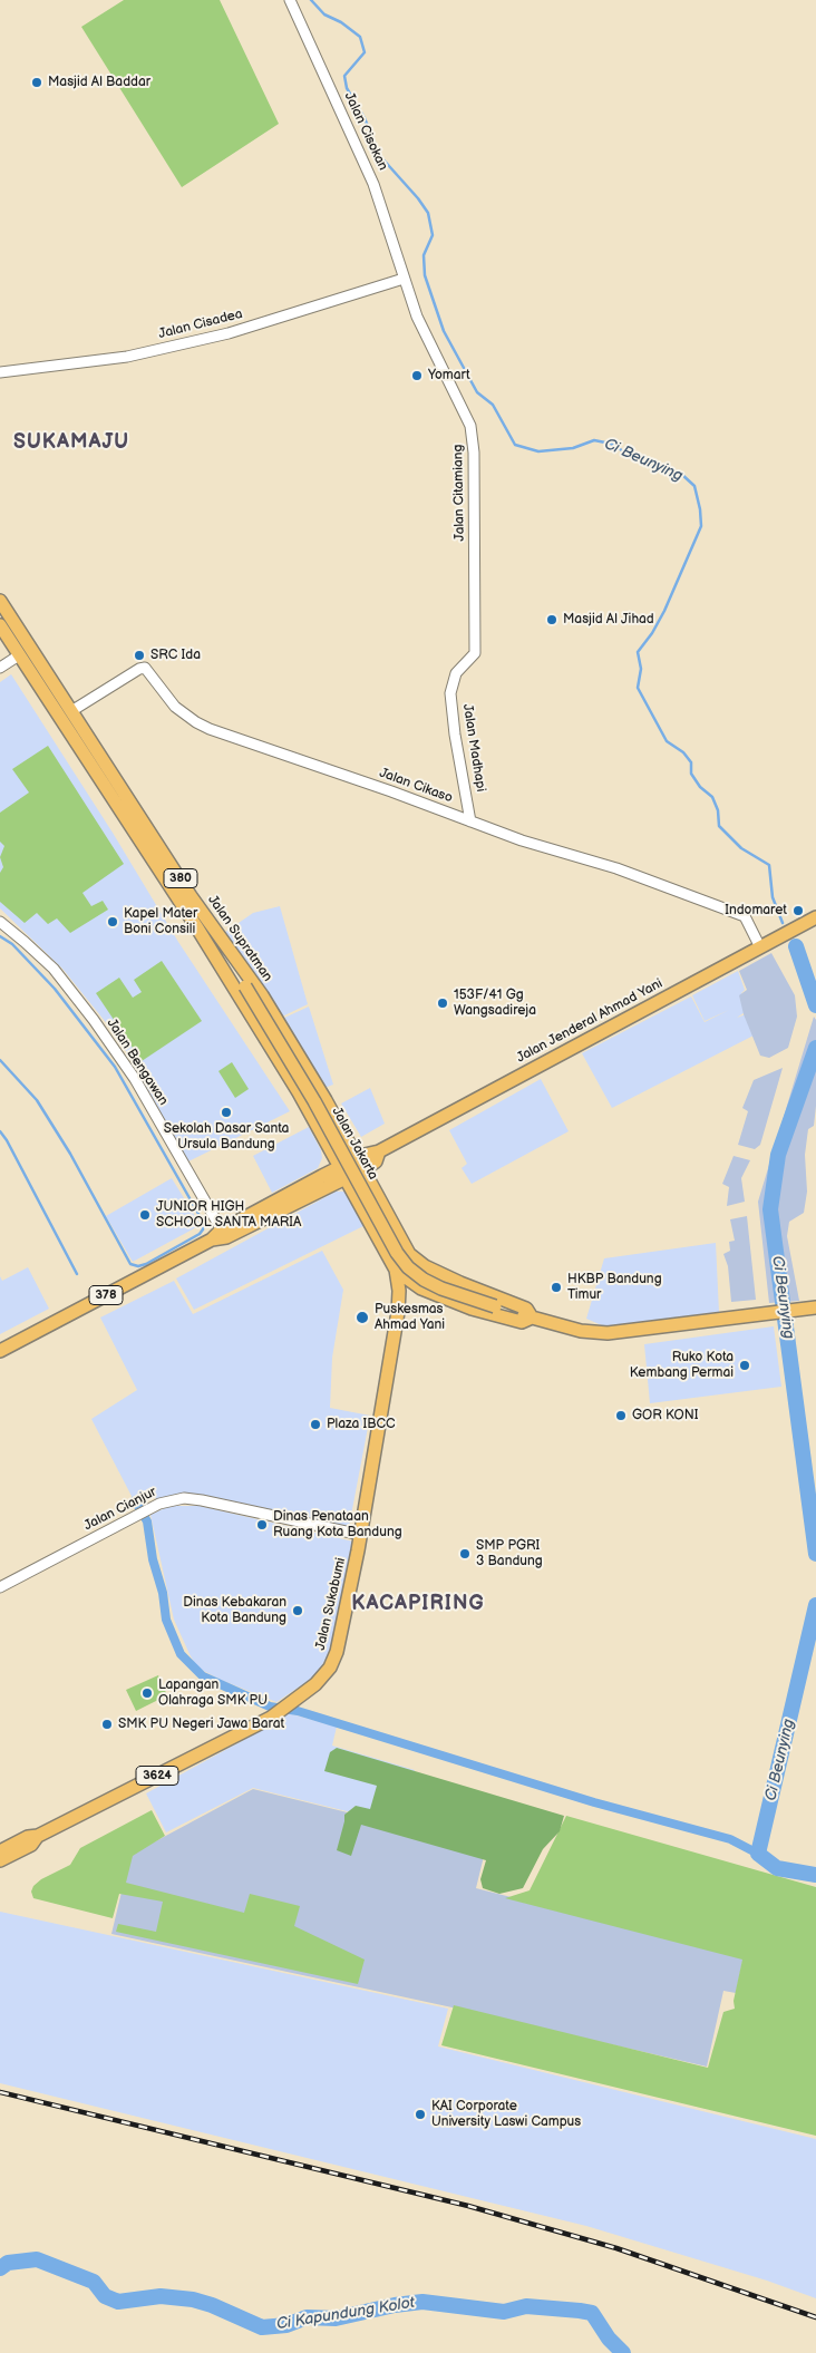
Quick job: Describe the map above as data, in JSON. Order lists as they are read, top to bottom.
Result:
{
  "streets": {
    "main road": [
      "380",
      "Jalan Supratman",
      "Jalan Jenderal Ahmad Yani",
      "Jalan Jakarta",
      "378",
      "Jalan Sukabumi",
      "3624"
    ],
    "street": [
      "Jalan Cisokan",
      "Jalan Cisadea",
      "Jalan Citamiang",
      "Jalan Madhapi",
      "Jalan Cikaso",
      "Jalan Bengawan",
      "Jalan Cianjur"
    ]
  },
  "crossings": [
    ["Jalan Cisokan", "Jalan Cisadea"],
    ["Jalan Cisokan", "Jalan Citamiang"],
    ["Jalan Cisadea", "Jalan Citamiang"],
    ["Jalan Citamiang", "Jalan Madhapi"],
    ["Jalan Madhapi", "Jalan Cikaso"],
    ["Jalan Cikaso", "Jalan Supratman"],
    ["Jalan Cikaso", "Jalan Jenderal Ahmad Yani"],
    ["Jalan Supratman", "Jalan Jenderal Ahmad Yani"],
    ["Jalan Supratman", "Jalan Jakarta"],
    ["Jalan Jenderal Ahmad Yani", "Jalan Bengawan"],
    ["Jalan Jenderal Ahmad Yani", "Jalan Jakarta"],
    ["Jalan Jakarta", "Jalan Sukabumi"],
    ["Jalan Cianjur", "Jalan Sukabumi"]
  ],
  "districts": ["SUKAMAJU", "KACAPIRING"],
  "water": ["Ci Beunying", "Ci Kapundung Kolot"],
  "places": [
    "Masjid Al Baddar",
    "Yomart",
    "Masjid Al Jihad",
    "SRC Ida",
    "Indomaret",
    "Kapel Mater Boni Consili",
    "153F/41 Gg Wangsadireja",
    "Sekolah Dasar Santa Ursula Bandung",
    "JUNIOR HIGH SCHOOL SANTA MARIA",
    "HKBP Bandung Timur",
    "Puskesmas Ahmad Yani",
    "Ruko Kota Kembang Permai",
    "GOR KONI",
    "Plaza IBCC",
    "Dinas Penataan Ruang Kota Bandung",
    "SMP PGRI 3 Bandung",
    "Dinas Kebakaran Kota Bandung",
    "Lapangan Olahraga SMK PU",
    "SMK PU Negeri Jawa Barat",
    "KAI Corporate University Laswi Campus"
  ]
}
